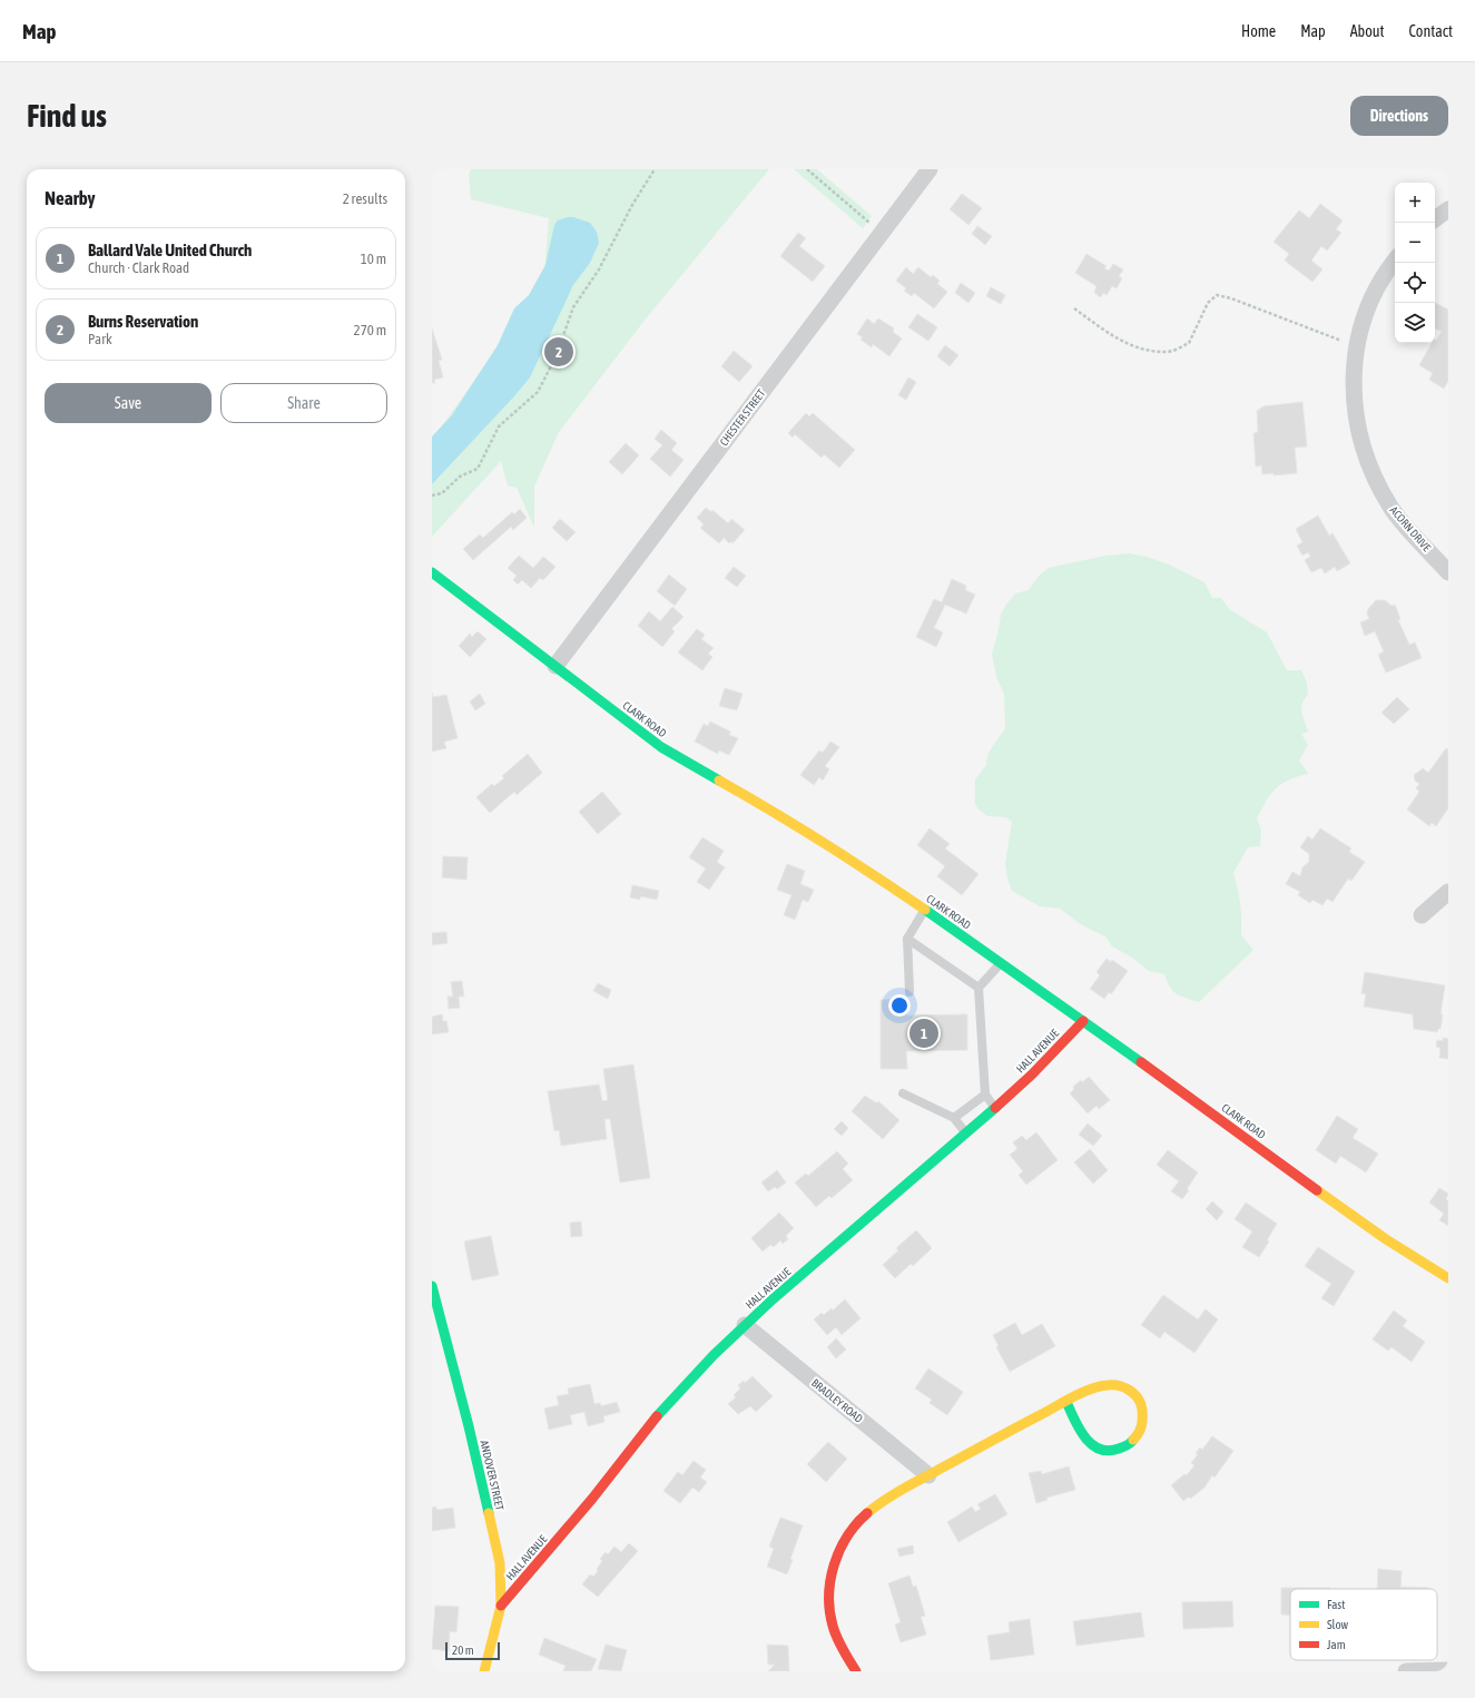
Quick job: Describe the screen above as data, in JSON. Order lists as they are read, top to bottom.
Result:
{
  "streets": {
    "main road": ["CLARK ROAD", "HALL AVENUE", "ANDOVER STREET"],
    "street": ["CHESTER STREET", "ACORN DRIVE", "BRADLEY ROAD"]
  },
  "crossings": [
    ["CHESTER STREET", "CLARK ROAD"],
    ["CLARK ROAD", "HALL AVENUE"],
    ["HALL AVENUE", "BRADLEY ROAD"],
    ["HALL AVENUE", "ANDOVER STREET"]
  ],
  "legend": ["Fast", "Slow", "Jam"],
  "scale_bar": "20 m",
  "page": {
    "header": "Map",
    "nav": [
      "Home",
      "Map",
      "About",
      "Contact"
    ],
    "buttons": [
      "Directions",
      ["Save", "Share"]
    ],
    "title": "Find us",
    "heading": ["Nearby", "2 results"],
    "map_buttons": ["+", "−"],
    "list": [
      {
        "mark": "1",
        "name": "Ballard Vale United Church",
        "note": "Church · Clark Road",
        "value": "10 m"
      },
      {
        "mark": "2",
        "name": "Burns Reservation",
        "note": "Park",
        "value": "270 m"
      }
    ],
    "pins": ["2", "1"],
    "scale": "20 m"
  }
}
